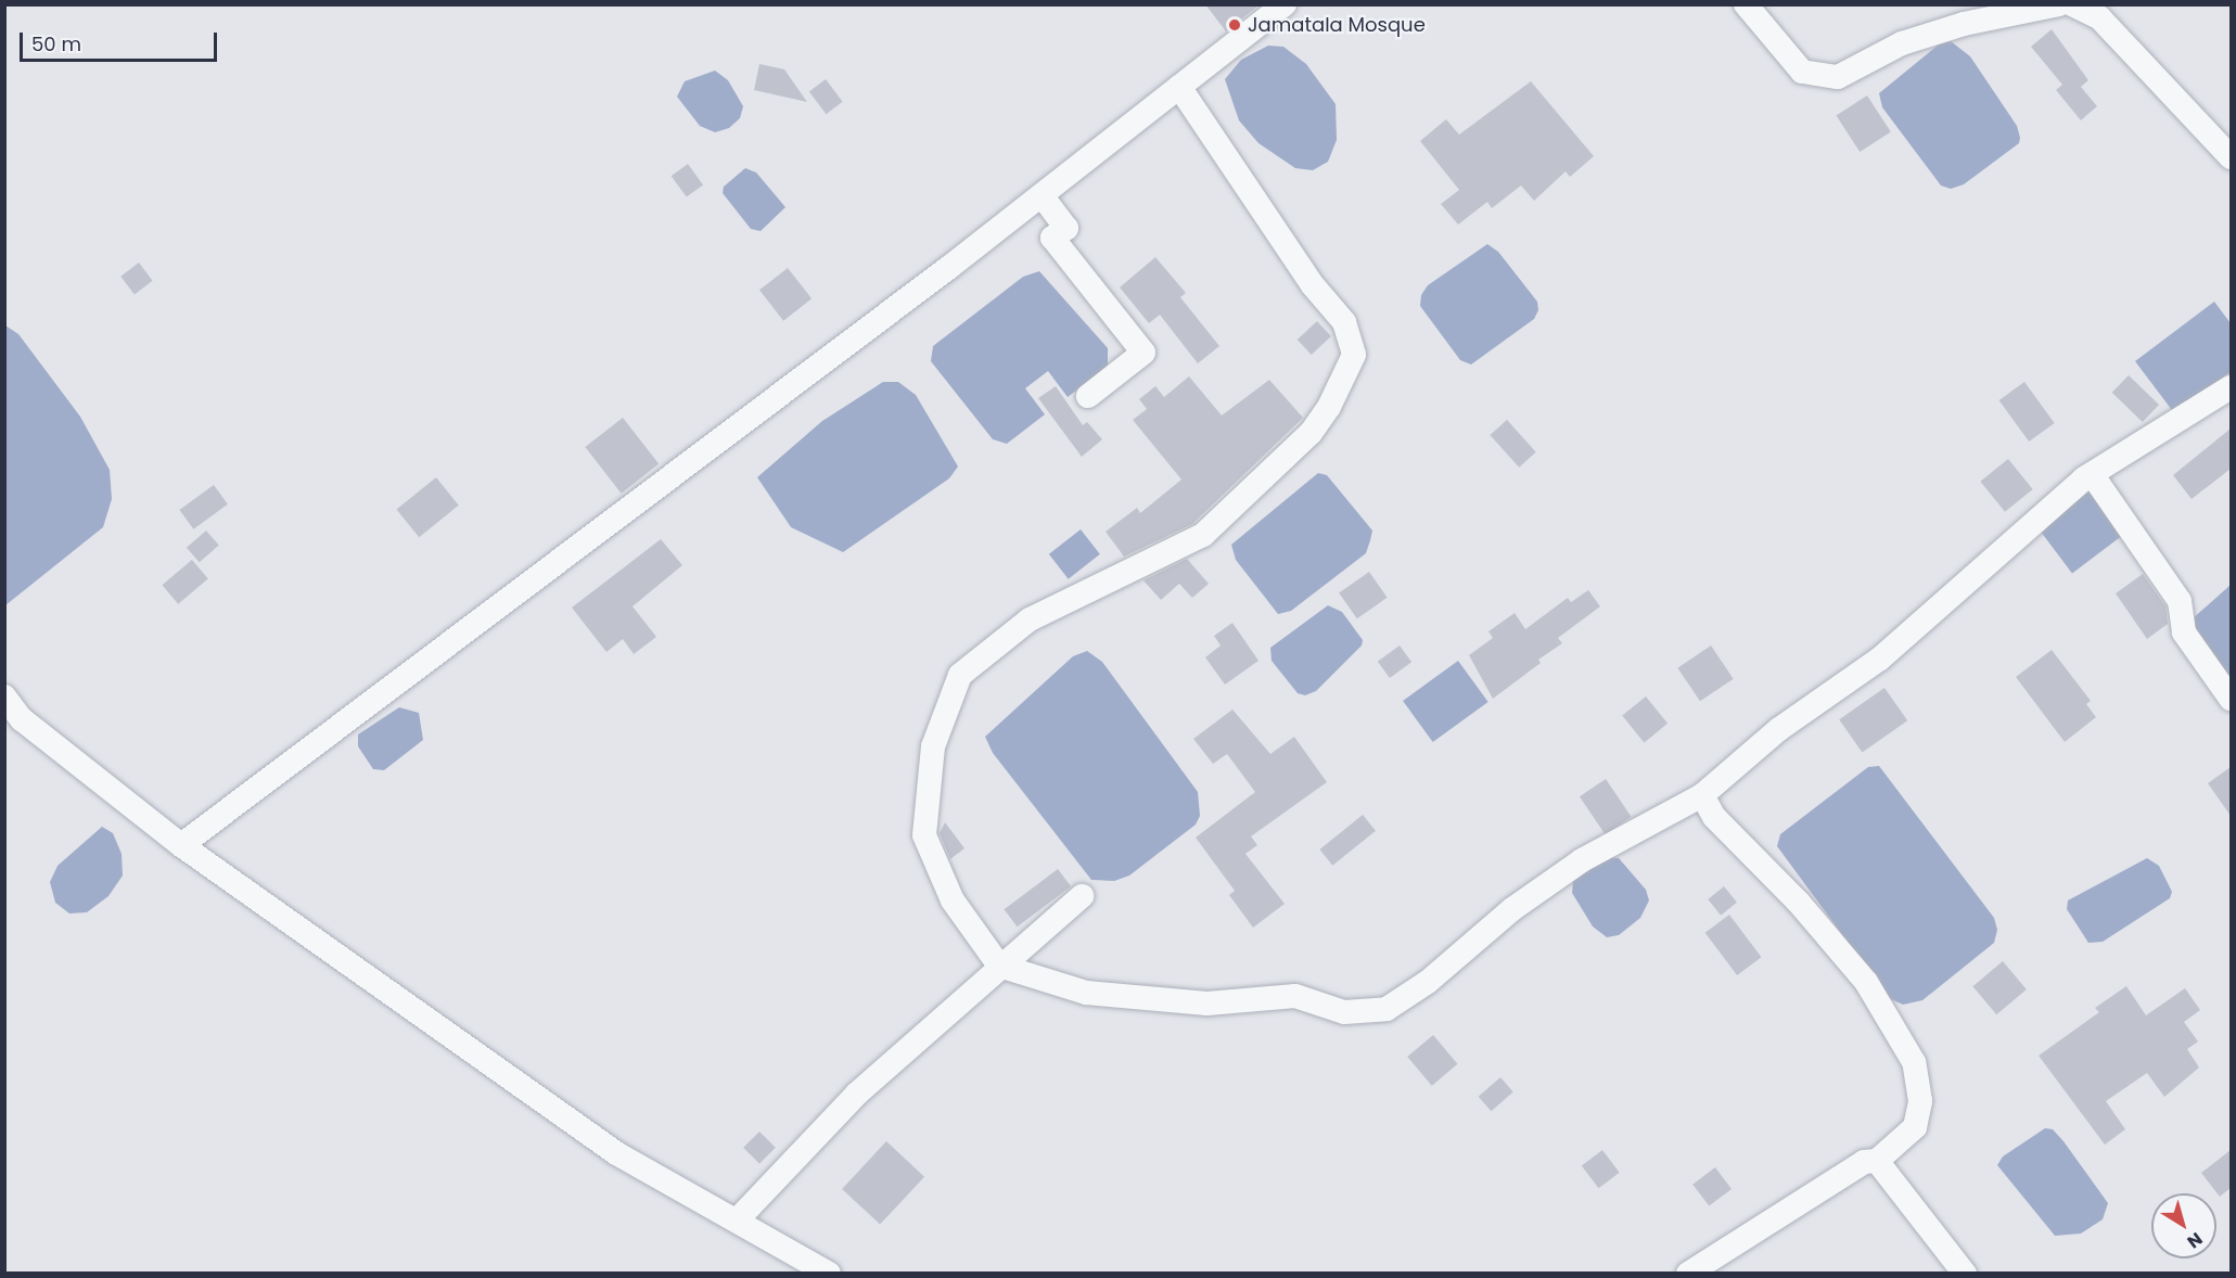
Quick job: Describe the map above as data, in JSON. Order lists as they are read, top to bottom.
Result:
{
  "places": ["Jamatala Mosque"],
  "scale_bar": "50 m",
  "north": "bottom right"
}
